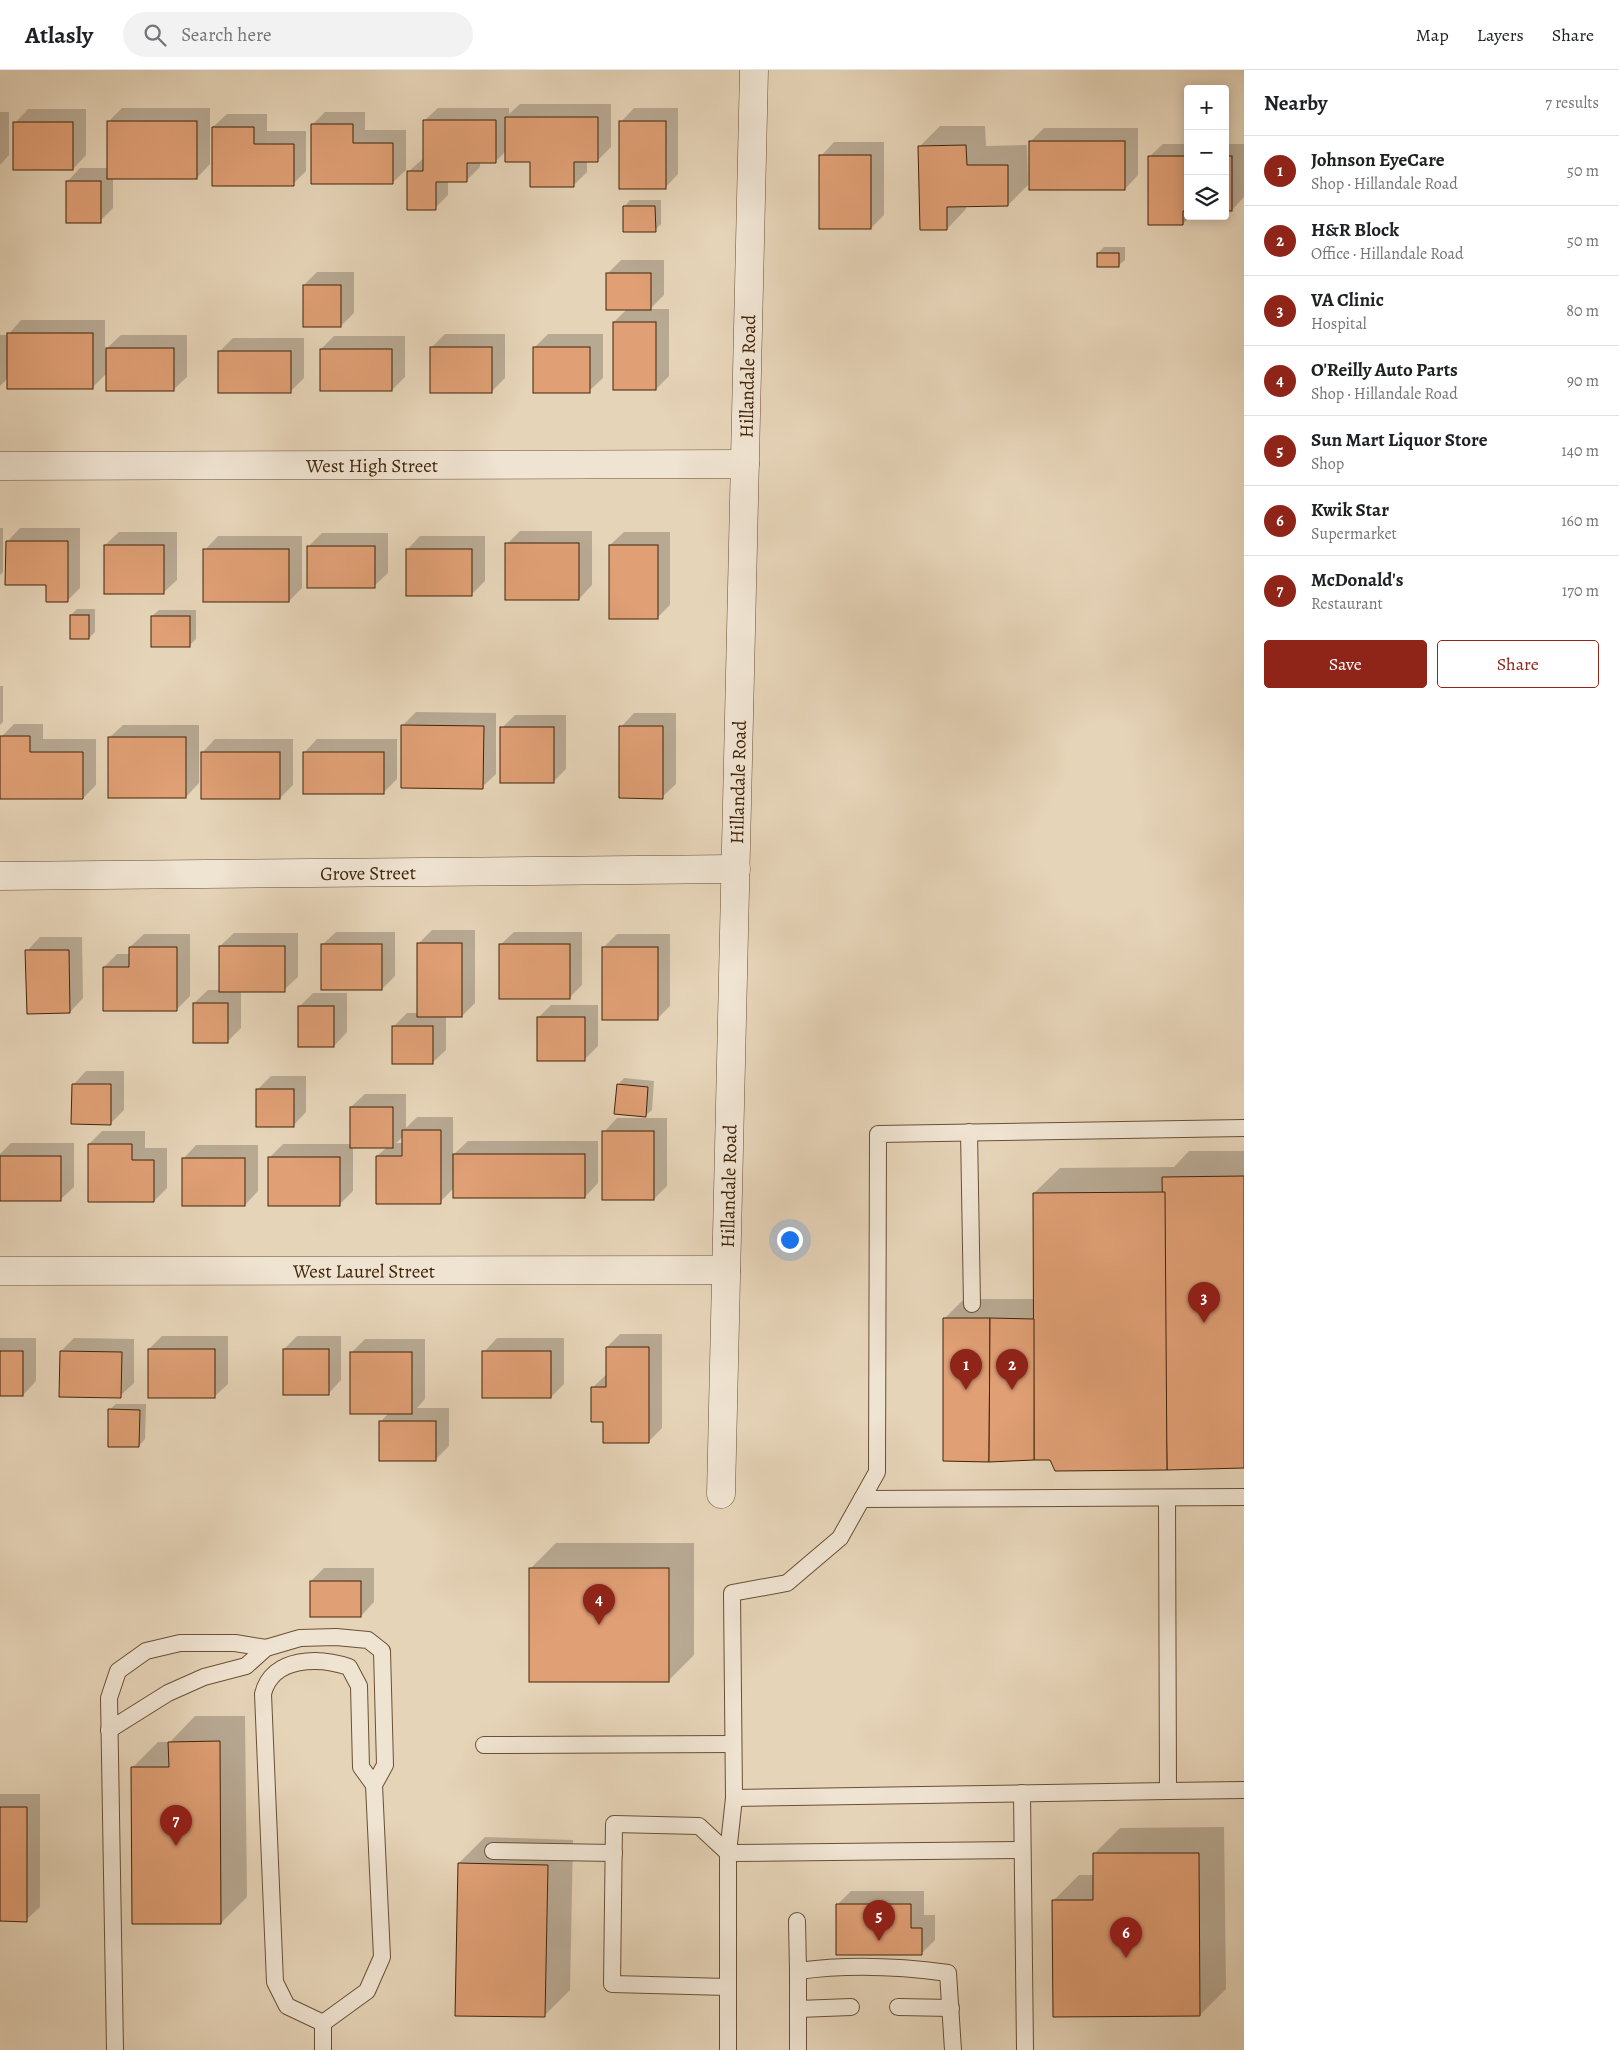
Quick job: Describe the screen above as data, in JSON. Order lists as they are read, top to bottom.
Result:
{
  "streets": {
    "street": [
      "Hillandale Road",
      "West High Street",
      "Grove Street",
      "West Laurel Street"
    ]
  },
  "crossings": [
    ["Hillandale Road", "West High Street"],
    ["Hillandale Road", "Grove Street"],
    ["Hillandale Road", "West Laurel Street"]
  ],
  "page": {
    "header": "Atlasly",
    "search": "Search here",
    "nav": ["Map", "Layers", "Share"],
    "heading": ["Nearby", "7 results"],
    "map_buttons": ["+", "−"],
    "list": [
      {
        "mark": "1",
        "name": "Johnson EyeCare",
        "note": "Shop · Hillandale Road",
        "value": "50 m"
      },
      {
        "mark": "2",
        "name": "H&R Block",
        "note": "Office · Hillandale Road",
        "value": "50 m"
      },
      {
        "mark": "3",
        "name": "VA Clinic",
        "note": "Hospital",
        "value": "80 m"
      },
      {
        "mark": "4",
        "name": "O'Reilly Auto Parts",
        "note": "Shop · Hillandale Road",
        "value": "90 m"
      },
      {
        "mark": "5",
        "name": "Sun Mart Liquor Store",
        "note": "Shop",
        "value": "140 m"
      },
      {
        "mark": "6",
        "name": "Kwik Star",
        "note": "Supermarket",
        "value": "160 m"
      },
      {
        "mark": "7",
        "name": "McDonald's",
        "note": "Restaurant",
        "value": "170 m"
      }
    ],
    "buttons": ["Save", "Share"],
    "pins": [
      "3",
      "1",
      "2",
      "4",
      "7",
      "5",
      "6"
    ]
  }
}
